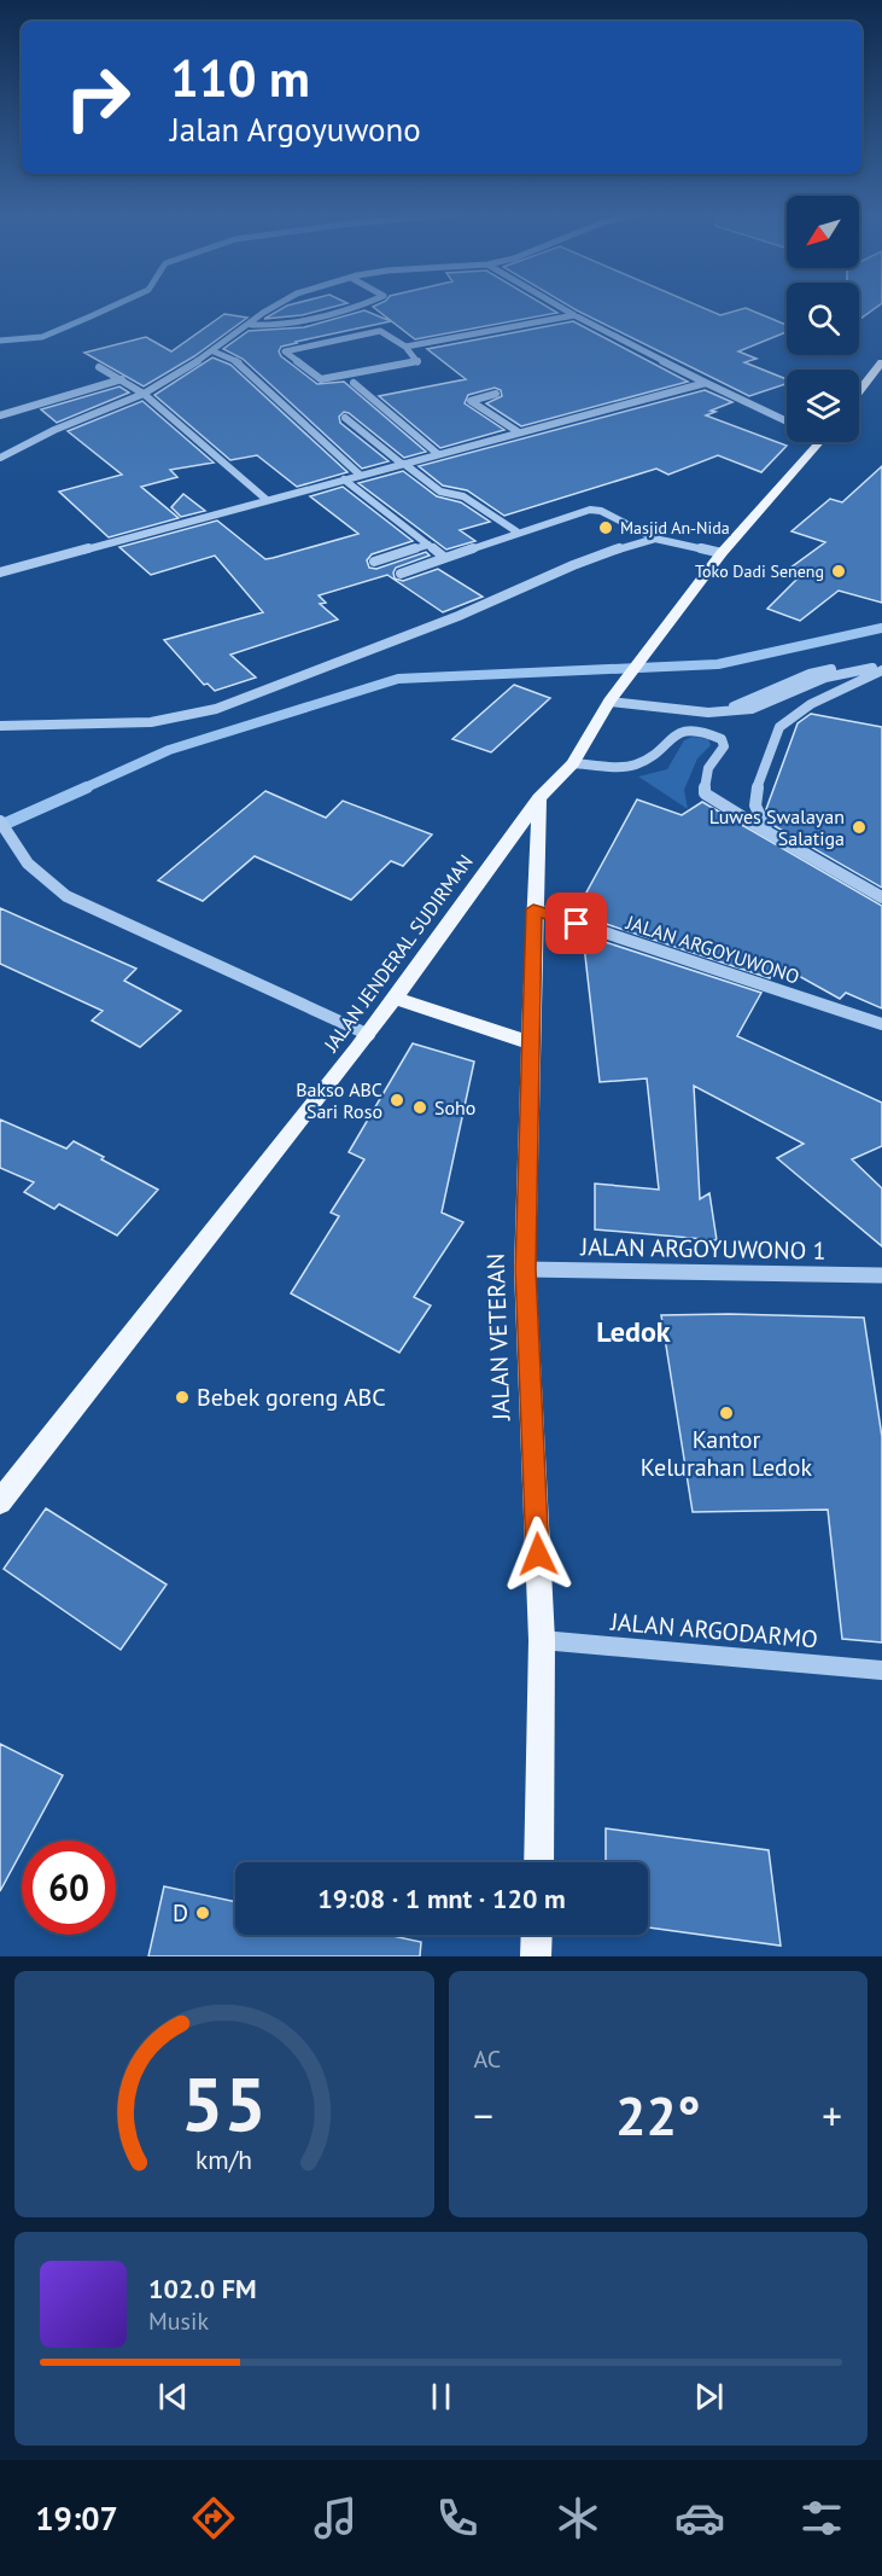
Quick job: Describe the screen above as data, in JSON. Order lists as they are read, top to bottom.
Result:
{
  "streets": {
    "main road": ["JALAN JENDERAL SUDIRMAN", "JALAN VETERAN"],
    "street": ["JALAN ARGOYUWONO", "JALAN ARGOYUWONO 1", "JALAN ARGODARMO"]
  },
  "crossings": [
    ["JALAN ARGOYUWONO", "JALAN VETERAN"],
    ["JALAN JENDERAL SUDIRMAN", "JALAN VETERAN"],
    ["JALAN ARGOYUWONO 1", "JALAN VETERAN"],
    ["JALAN VETERAN", "JALAN ARGODARMO"]
  ],
  "districts": ["Ledok"],
  "places": [
    "Masjid An-Nida",
    "Toko Dadi Seneng",
    "Luwes Swalayan Salatiga",
    "Bakso ABC Sari Roso",
    "Soho",
    "Bebek goreng ABC",
    "Kantor Kelurahan Ledok",
    "D"
  ],
  "north": "bottom left",
  "page": {
    "turn": ["110 m", "Jalan Argoyuwono"],
    "limit": "60",
    "trip": "19:08 · 1 mnt · 120 m",
    "tile": "AC",
    "heat": ["−", "22°", "+"],
    "song": ["102.0 FM", "Musik"],
    "tabs": "19:07",
    "gauge": ["55", "km/h"]
  }
}
